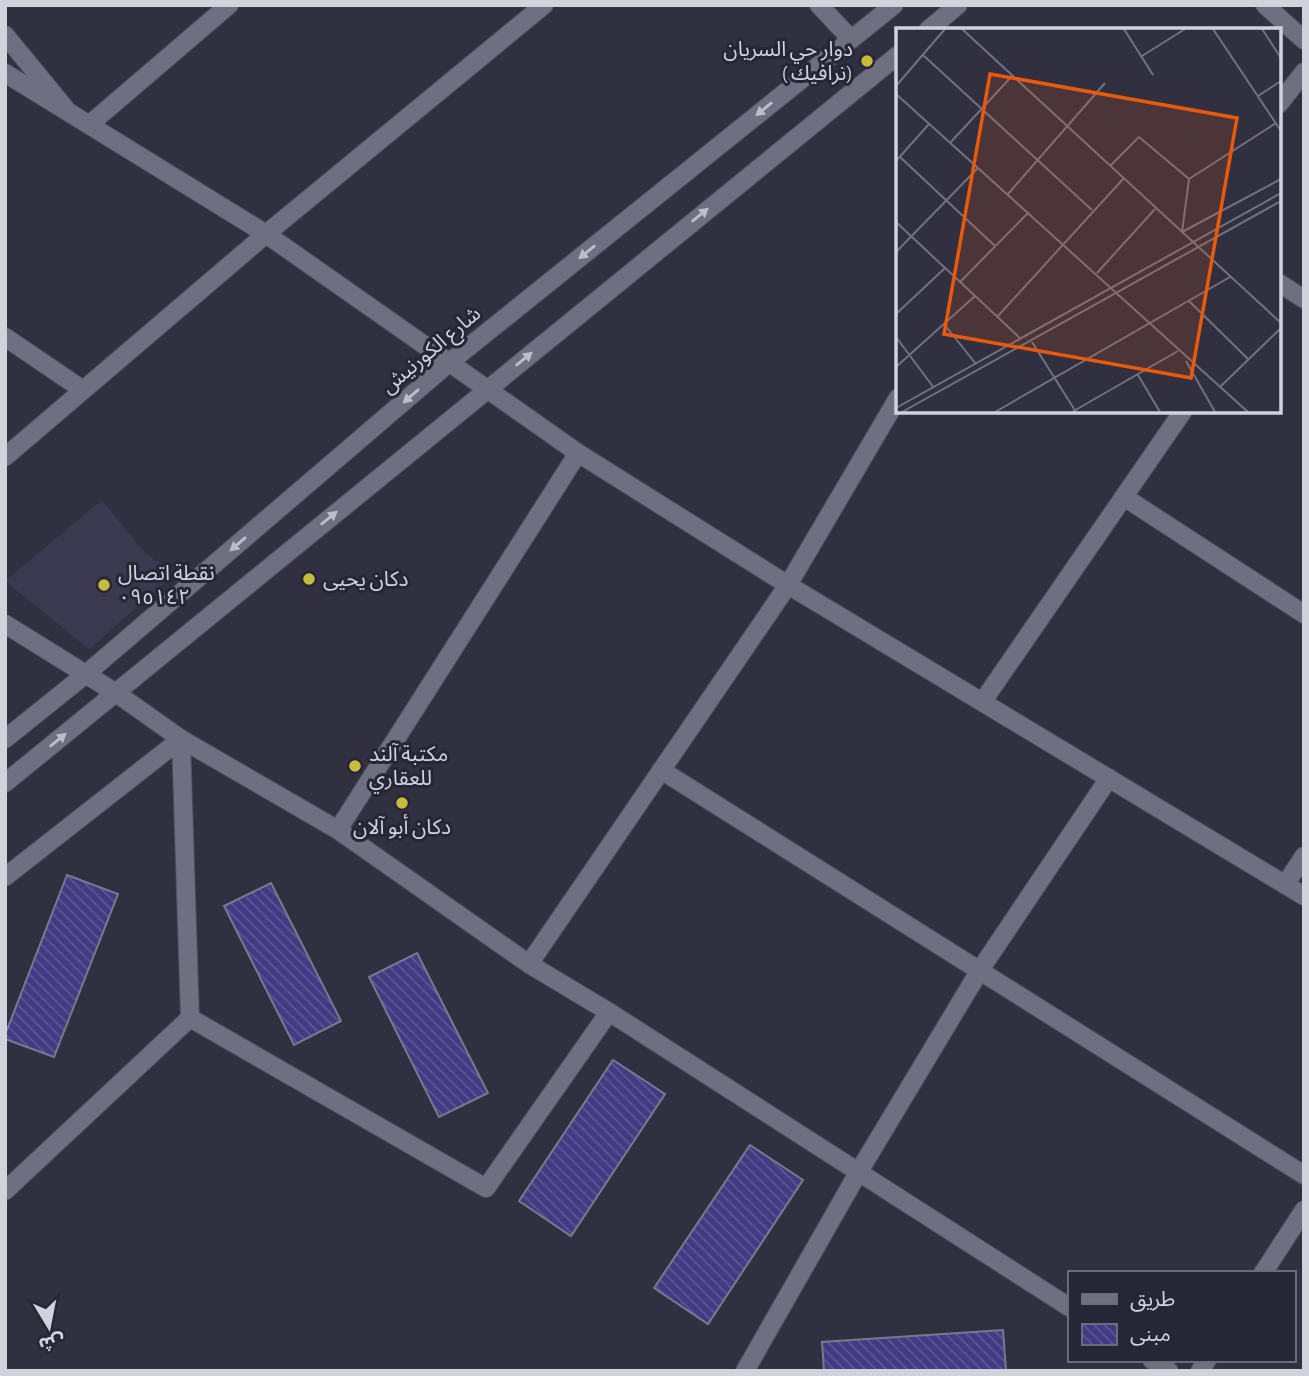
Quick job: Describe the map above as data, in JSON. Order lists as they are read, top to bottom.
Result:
{
  "streets": {
    "street": ["شارع الكورنيش"]
  },
  "places": [
    "دوار حي السريان ( ترافيك)",
    "دكان يحيى",
    "نقطة اتصال ٠٩٥١٤٢",
    "مكتبة آلند للعقاري",
    "دكان أبو آلان"
  ],
  "legend": ["طريق", "مبنى"],
  "north": "bottom"
}
